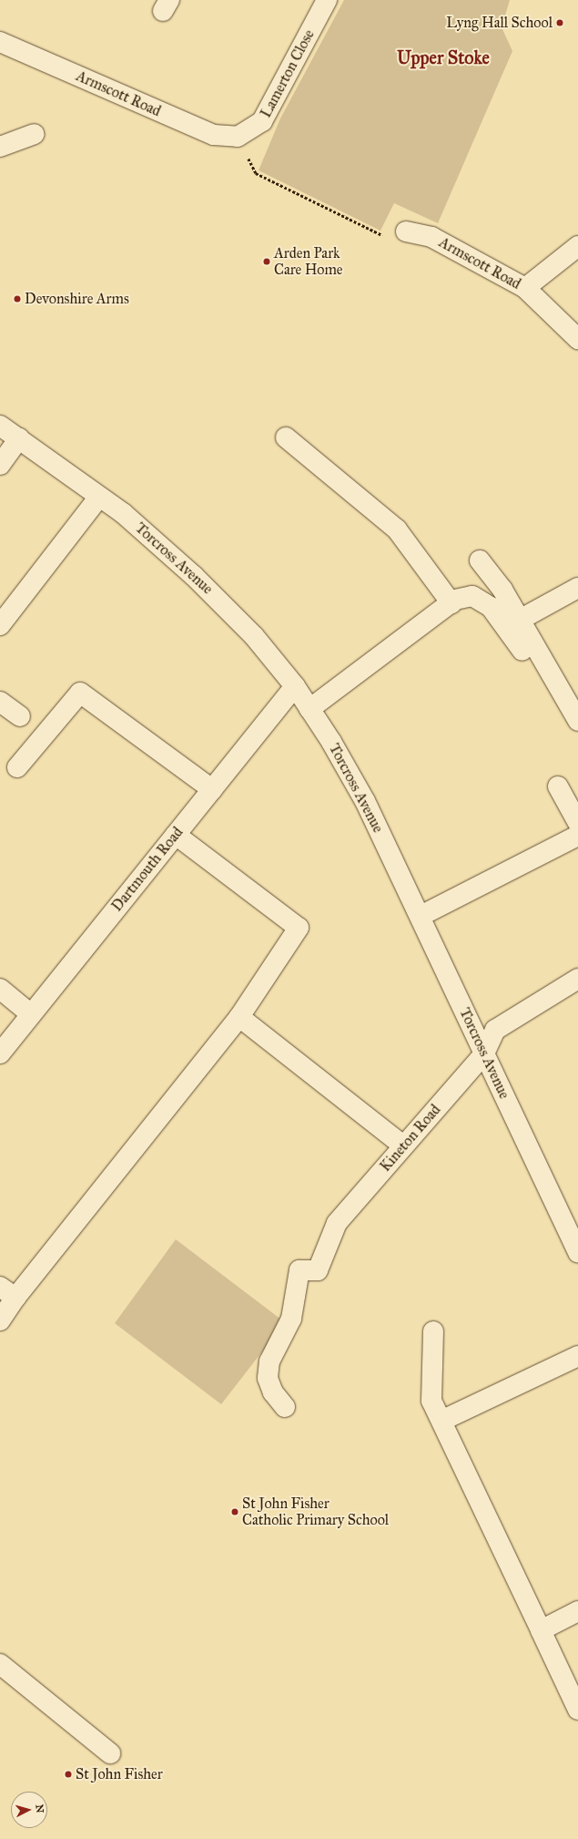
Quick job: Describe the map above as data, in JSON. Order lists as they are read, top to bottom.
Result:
{
  "streets": {
    "street": [
      "Lamerton Close",
      "Armscott Road",
      "Torcross Avenue",
      "Dartmouth Road",
      "Kineton Road"
    ]
  },
  "crossings": [
    ["Lamerton Close", "Armscott Road"],
    ["Torcross Avenue", "Dartmouth Road"],
    ["Torcross Avenue", "Kineton Road"]
  ],
  "districts": ["Upper Stoke"],
  "places": [
    "Lyng Hall School",
    "Arden Park Care Home",
    "Devonshire Arms",
    "St John Fisher Catholic Primary School",
    "St John Fisher"
  ],
  "north": "right"
}
